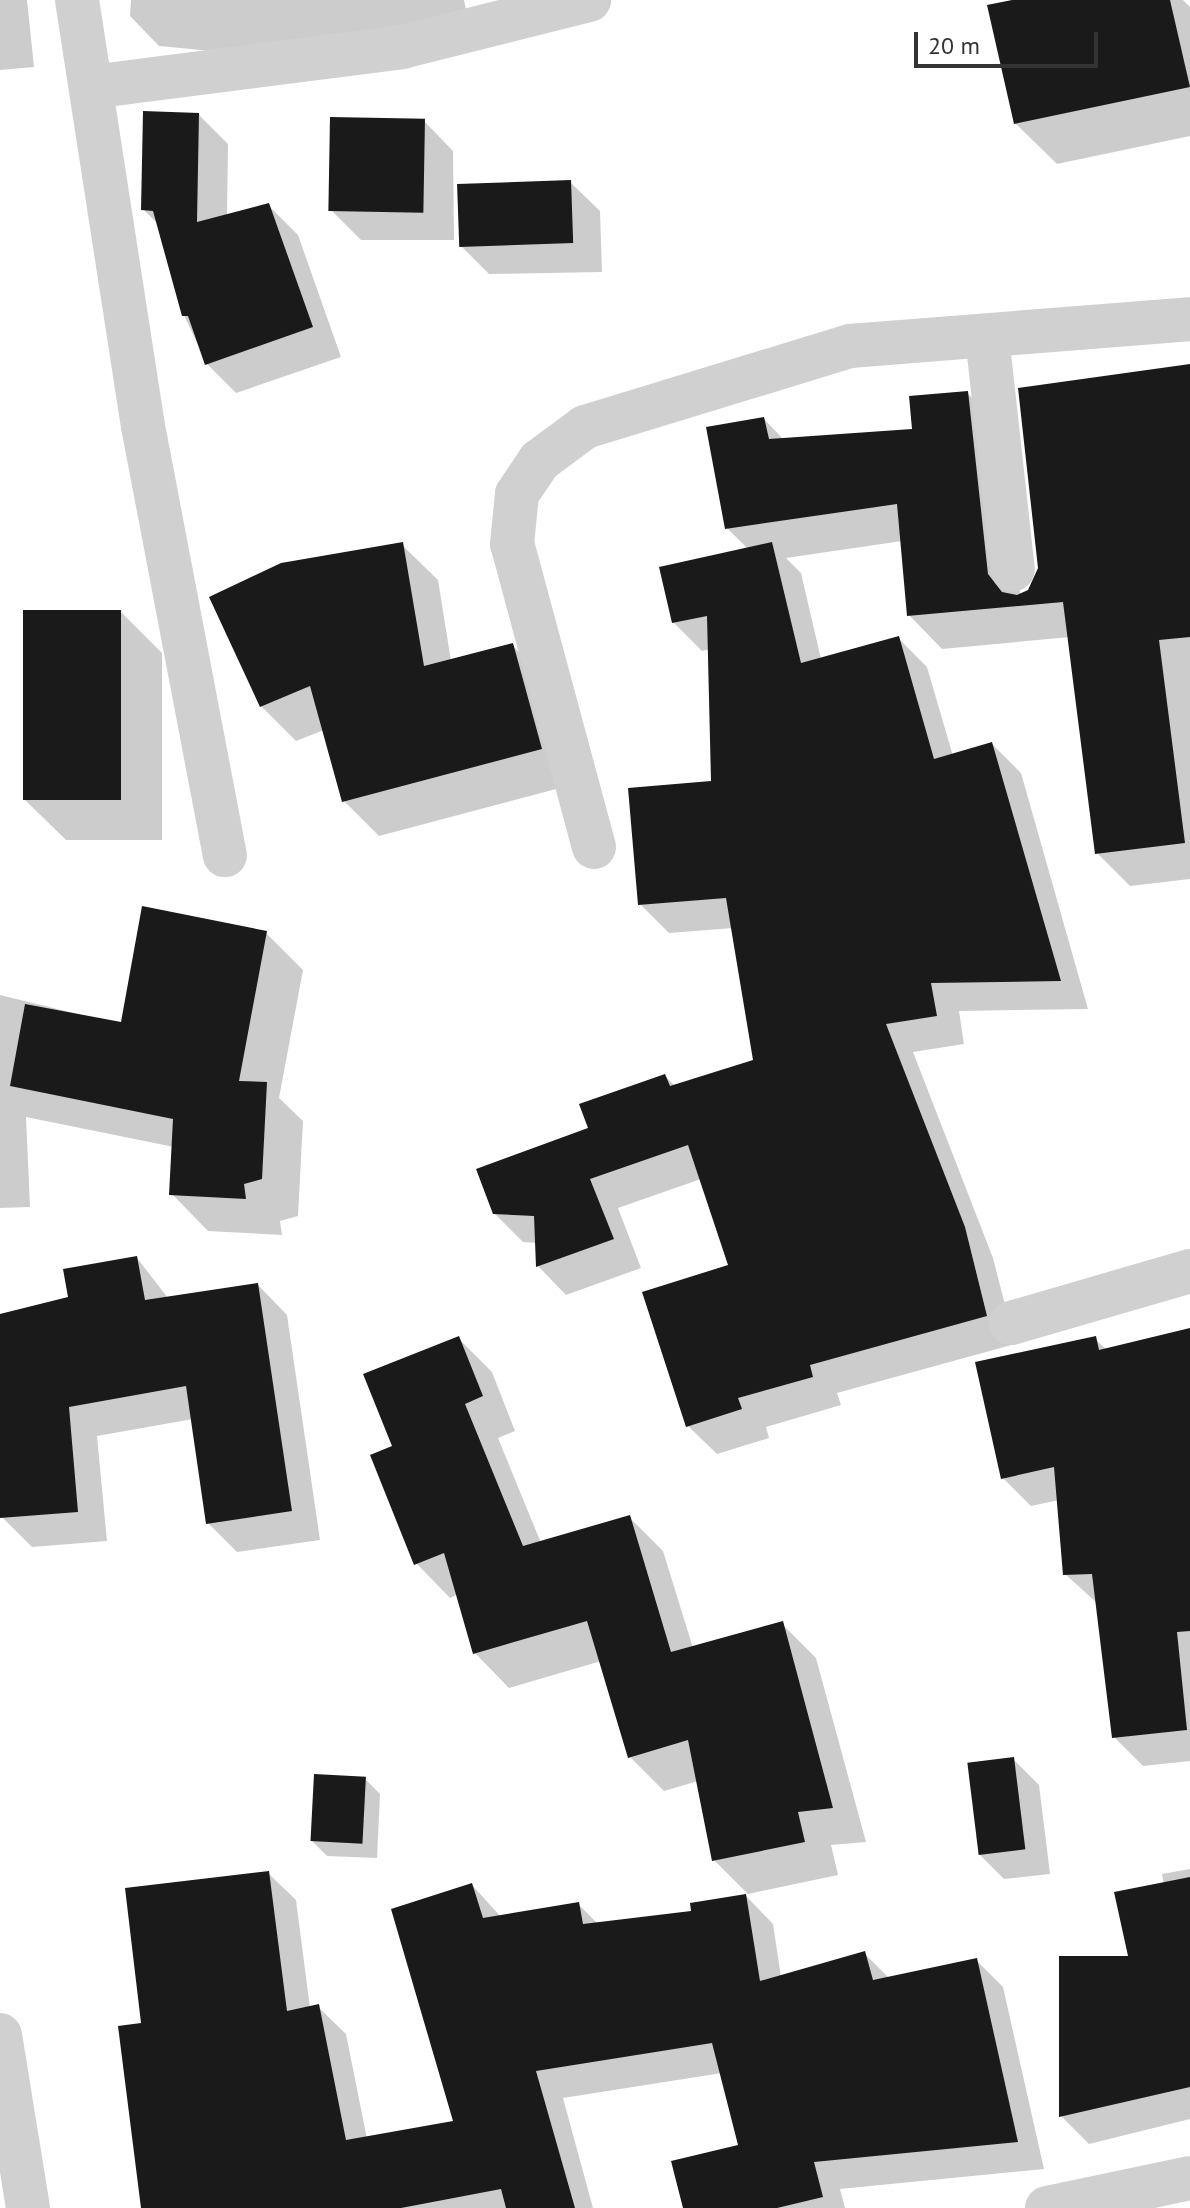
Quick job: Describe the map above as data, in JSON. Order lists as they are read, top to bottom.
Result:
{
  "scale_bar": "20 m"
}
